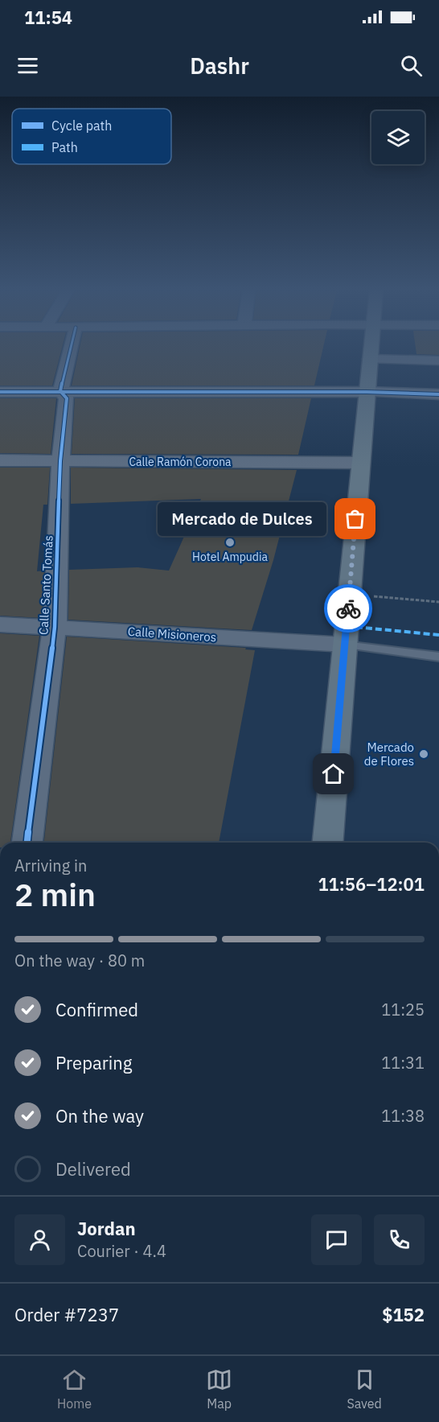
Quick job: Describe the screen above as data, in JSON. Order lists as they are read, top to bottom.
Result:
{
  "streets": {
    "street": ["Calle Ramón Corona", "Calle Santo Tomás", "Calle Misioneros"]
  },
  "crossings": [
    ["Calle Ramón Corona", "Calle Santo Tomás"],
    ["Calle Santo Tomás", "Calle Misioneros"]
  ],
  "places": ["Mercado de Dulces", "Hotel Ampudia", "Mercado de Flores"],
  "legend": ["Cycle path", "Path"],
  "page": {
    "status": "11:54",
    "header": "Dashr",
    "bubble": "Mercado de Dulces",
    "heading": ["2 min", "Arriving in", "11:56–12:01"],
    "panel": [
      "Jordan",
      "Courier · 4.4",
      "Order #7237",
      "$152"
    ],
    "bar": "On the way · 80 m",
    "list": [
      ["Confirmed", "11:25"],
      ["Preparing", "11:31"],
      ["On the way", "11:38"],
      "Delivered"
    ],
    "tabs": ["Home", "Map", "Saved"]
  }
}
